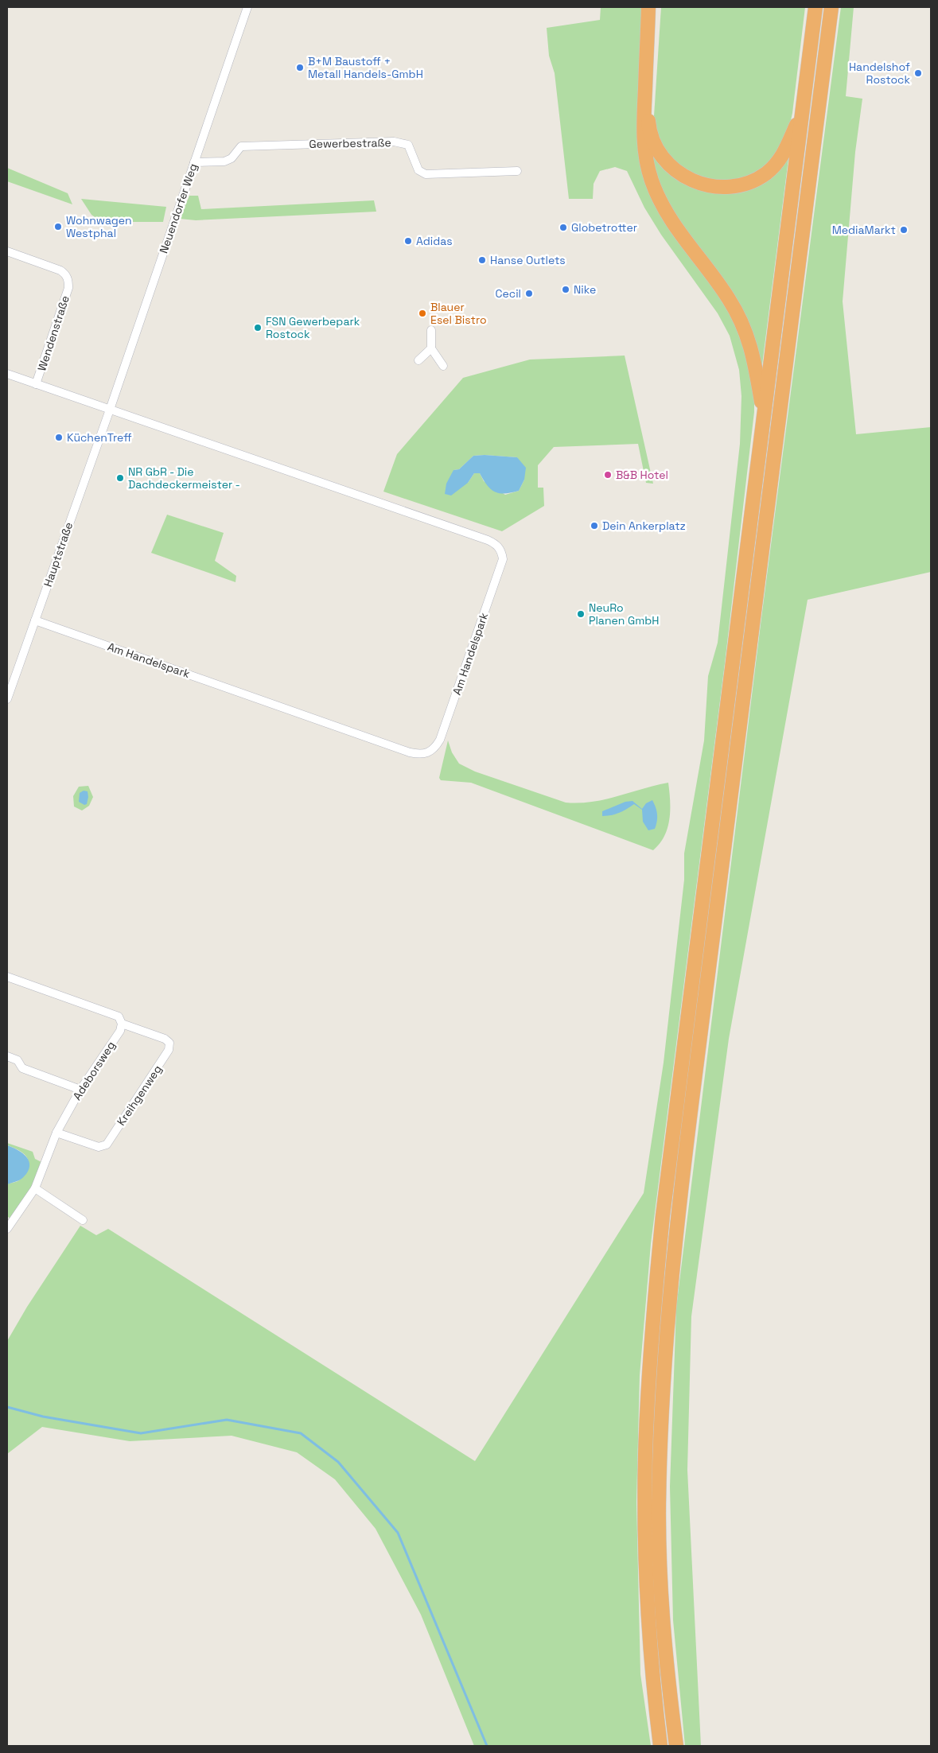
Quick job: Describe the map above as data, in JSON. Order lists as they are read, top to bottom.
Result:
{
  "streets": {
    "street": [
      "Gewerbestraße",
      "Neuendorfer Weg",
      "Wendenstraße",
      "Hauptstraße",
      "Am Handelspark",
      "Adeborsweg",
      "Kreihgenweg"
    ]
  },
  "crossings": [
    ["Gewerbestraße", "Neuendorfer Weg"],
    ["Neuendorfer Weg", "Hauptstraße"],
    ["Neuendorfer Weg", "Am Handelspark"],
    ["Hauptstraße", "Am Handelspark"],
    ["Adeborsweg", "Kreihgenweg"]
  ],
  "places": [
    "B+M Baustoff + Metall Handels-GmbH",
    "Handelshof Rostock",
    "Wohnwagen Westphal",
    "Globetrotter",
    "MediaMarkt",
    "Adidas",
    "Hanse Outlets",
    "Nike",
    "Cecil",
    "Blauer Esel Bistro",
    "FSN Gewerbepark Rostock",
    "KüchenTreff",
    "B&B Hotel",
    "NR GbR - Die Dachdeckermeister -",
    "Dein Ankerplatz",
    "NeuRo Planen GmbH"
  ]
}
